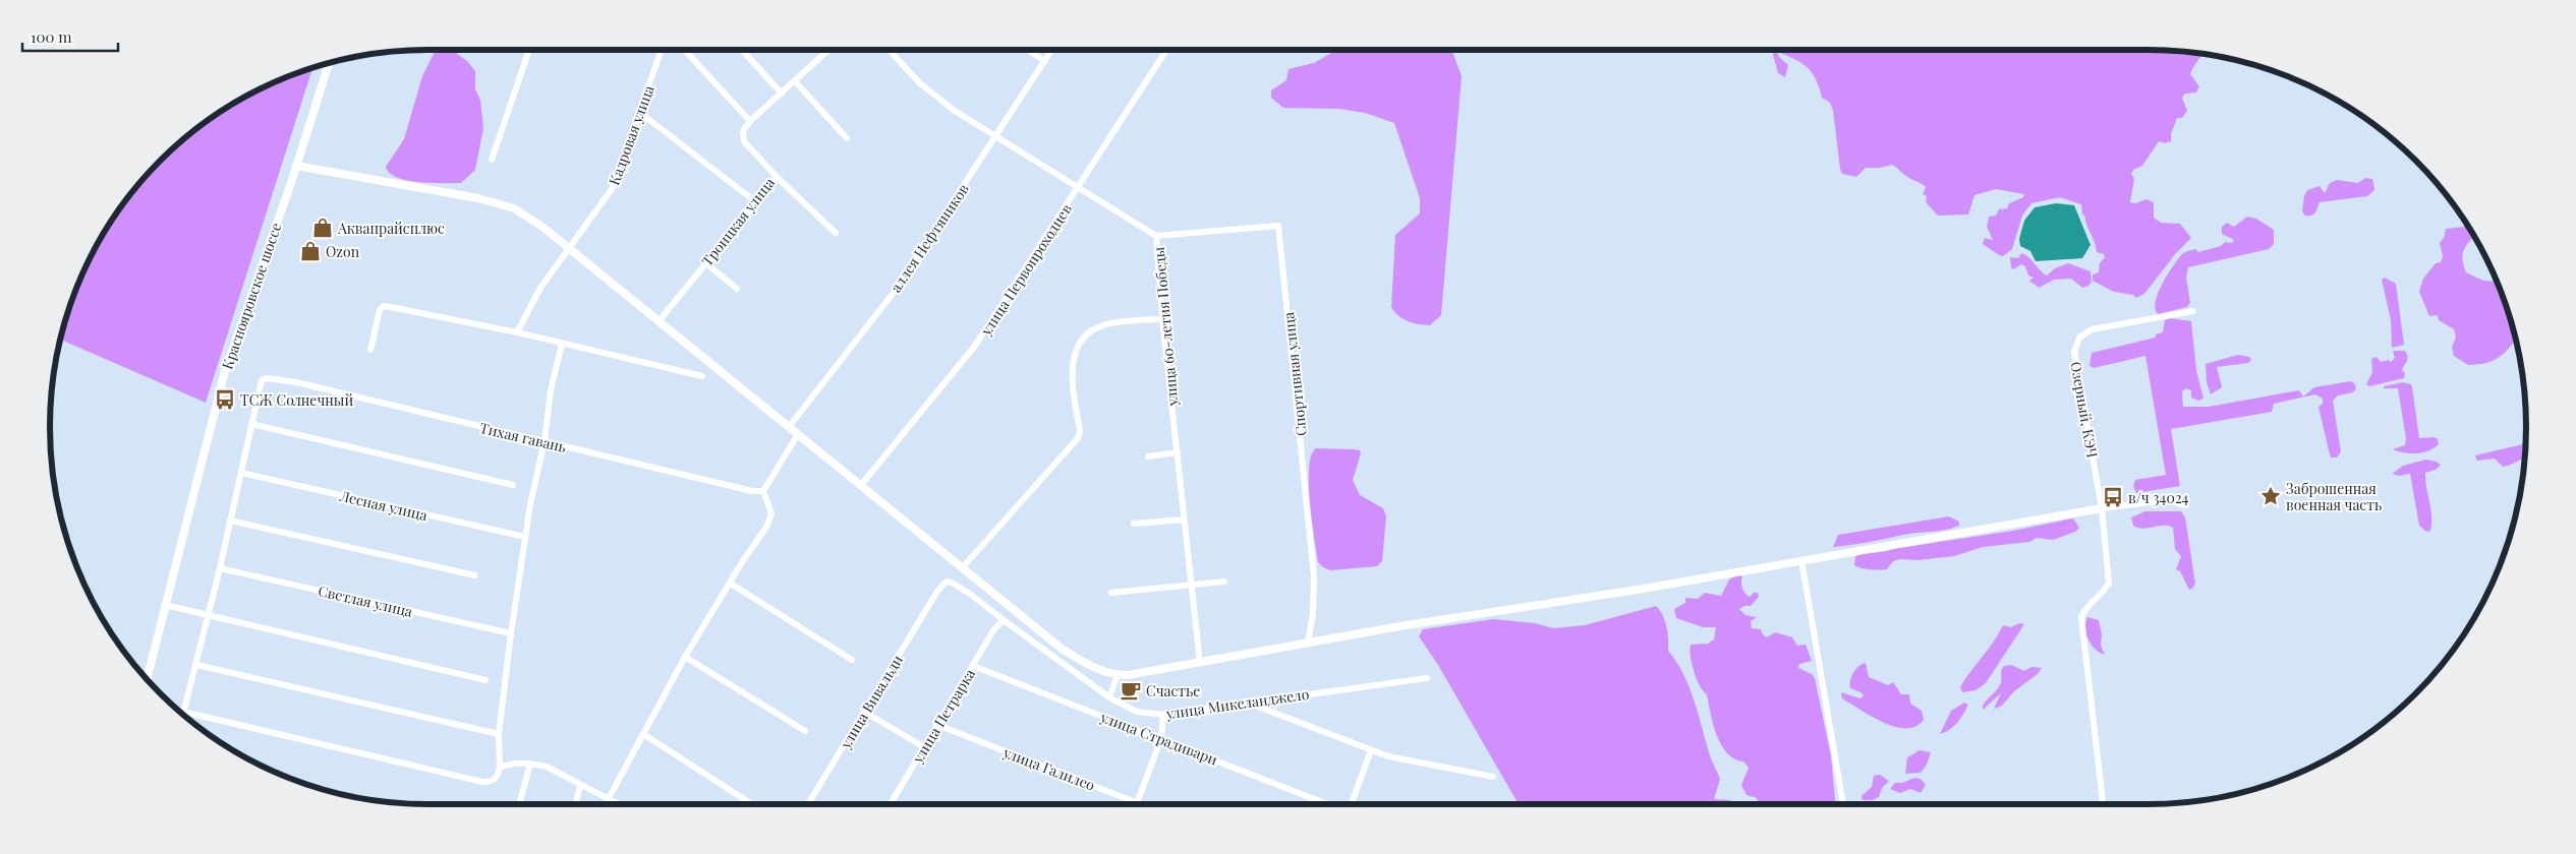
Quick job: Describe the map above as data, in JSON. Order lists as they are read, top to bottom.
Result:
{
  "streets": {
    "street": [
      "Кадровая улица",
      "Троицкая улица",
      "аллея Нефтяников",
      "улица Первопроходцев",
      "Краснояровское шоссе",
      "улица 60-летия Победы",
      "Спортивная улица",
      "Озерный, КЭЧ",
      "Тихая гавань",
      "Лесная улица",
      "Светлая улица",
      "улица Вивальди",
      "улица Микеланджело",
      "улица Петрарка",
      "улица Страдивари",
      "улица Галилео"
    ]
  },
  "crossings": [
    ["аллея Нефтяников", "улица 60-летия Победы"],
    ["улица Первопроходцев", "улица 60-летия Победы"],
    ["улица 60-летия Победы", "Спортивная улица"],
    ["улица Вивальди", "улица Микеланджело"],
    ["улица Микеланджело", "улица Петрарка"],
    ["улица Петрарка", "улица Страдивари"],
    ["улица Петрарка", "улица Галилео"]
  ],
  "places": {
    "shop": ["Аквапрайсплюс", "Ozon"],
    "bus stop": ["ТСЖ Солнечный", "в/ч 34024"],
    "place": ["Заброшенная военная часть"],
    "cafe": ["Счастье"]
  },
  "scale_bar": "100 m"
}
